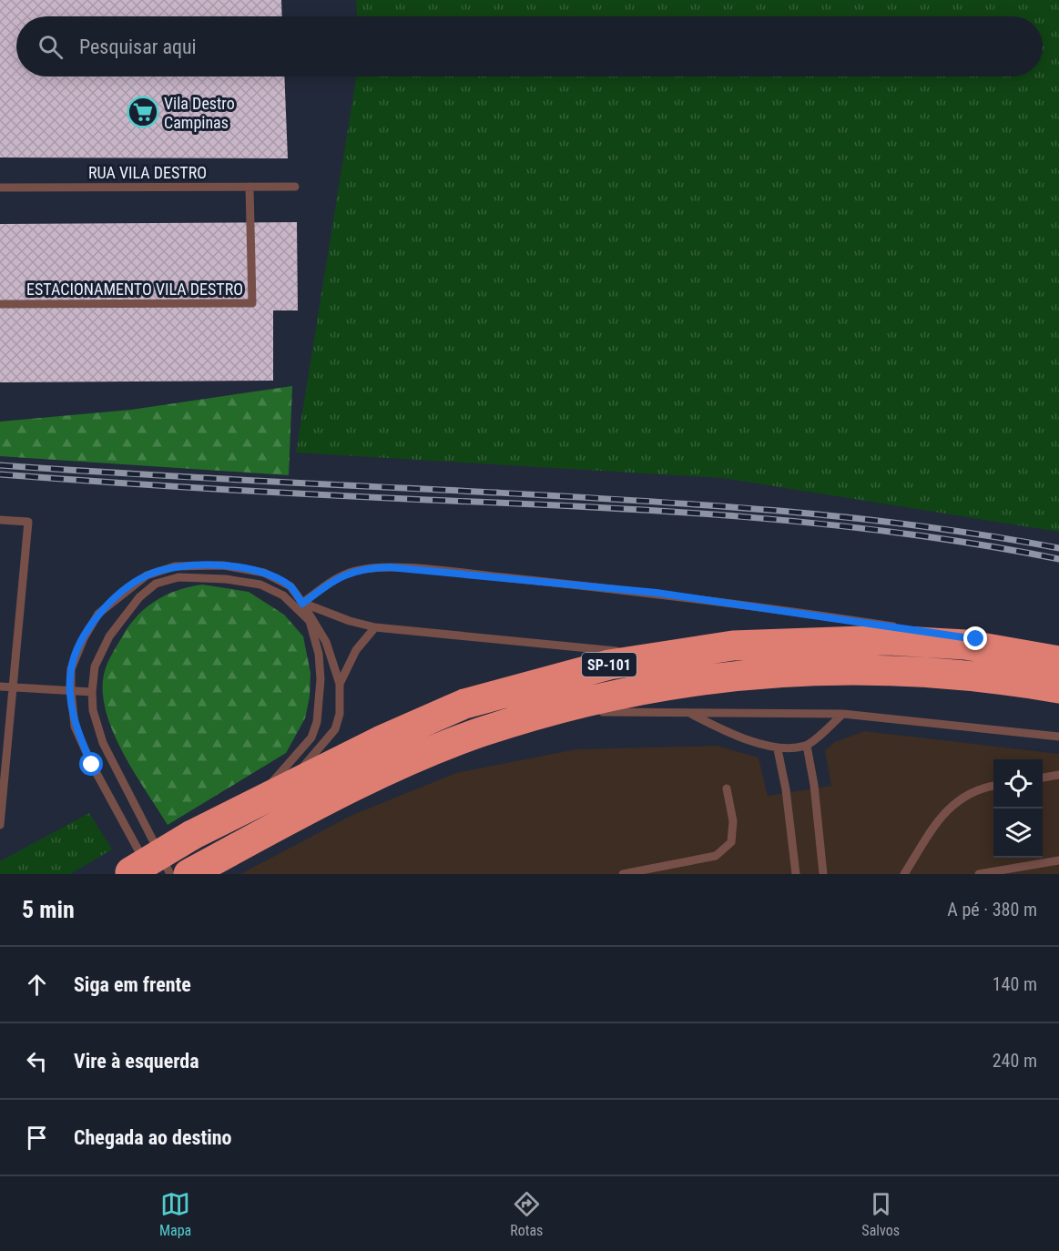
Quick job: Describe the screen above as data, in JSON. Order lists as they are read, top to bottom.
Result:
{
  "streets": {
    "highway": ["SP-101"],
    "lane": ["RUA VILA DESTRO", "ESTACIONAMENTO VILA DESTRO"]
  },
  "crossings": [
    ["RUA VILA DESTRO", "ESTACIONAMENTO VILA DESTRO"]
  ],
  "places": {
    "supermarket": ["Vila Destro Campinas"]
  },
  "page": {
    "search": "Pesquisar aqui",
    "heading": ["5 min", "A pé · 380 m"],
    "list": [
      ["Siga em frente", "140 m"],
      ["Vire à esquerda", "240 m"],
      "Chegada ao destino"
    ],
    "nav": ["Mapa", "Rotas", "Salvos"]
  }
}
